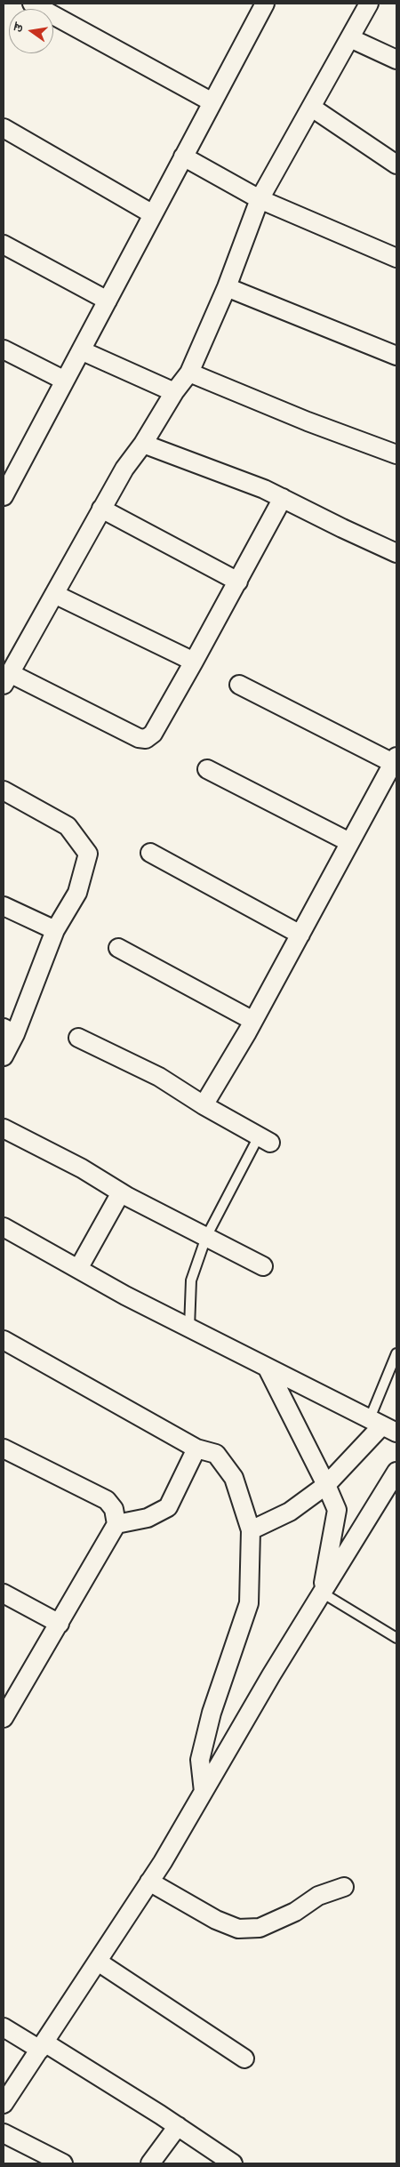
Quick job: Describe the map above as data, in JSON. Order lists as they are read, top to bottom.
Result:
{
  "north": "left"
}
